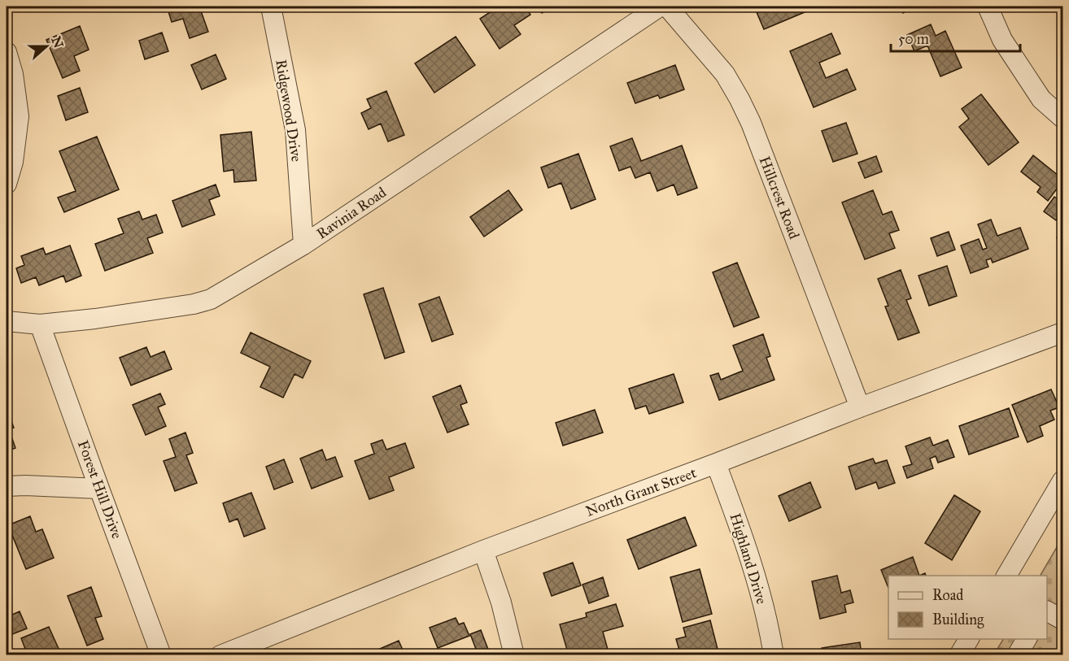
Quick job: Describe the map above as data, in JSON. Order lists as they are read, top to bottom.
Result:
{
  "streets": {
    "street": [
      "Ridgewood Drive",
      "Hillcrest Road",
      "Ravinia Road",
      "Forest Hill Drive",
      "North Grant Street",
      "Highland Drive"
    ]
  },
  "crossings": [
    ["Ridgewood Drive", "Ravinia Road"],
    ["Hillcrest Road", "North Grant Street"],
    ["Ravinia Road", "Forest Hill Drive"],
    ["North Grant Street", "Highland Drive"]
  ],
  "legend": ["Road", "Building"],
  "scale_bar": "50 m",
  "north": "right"
}
